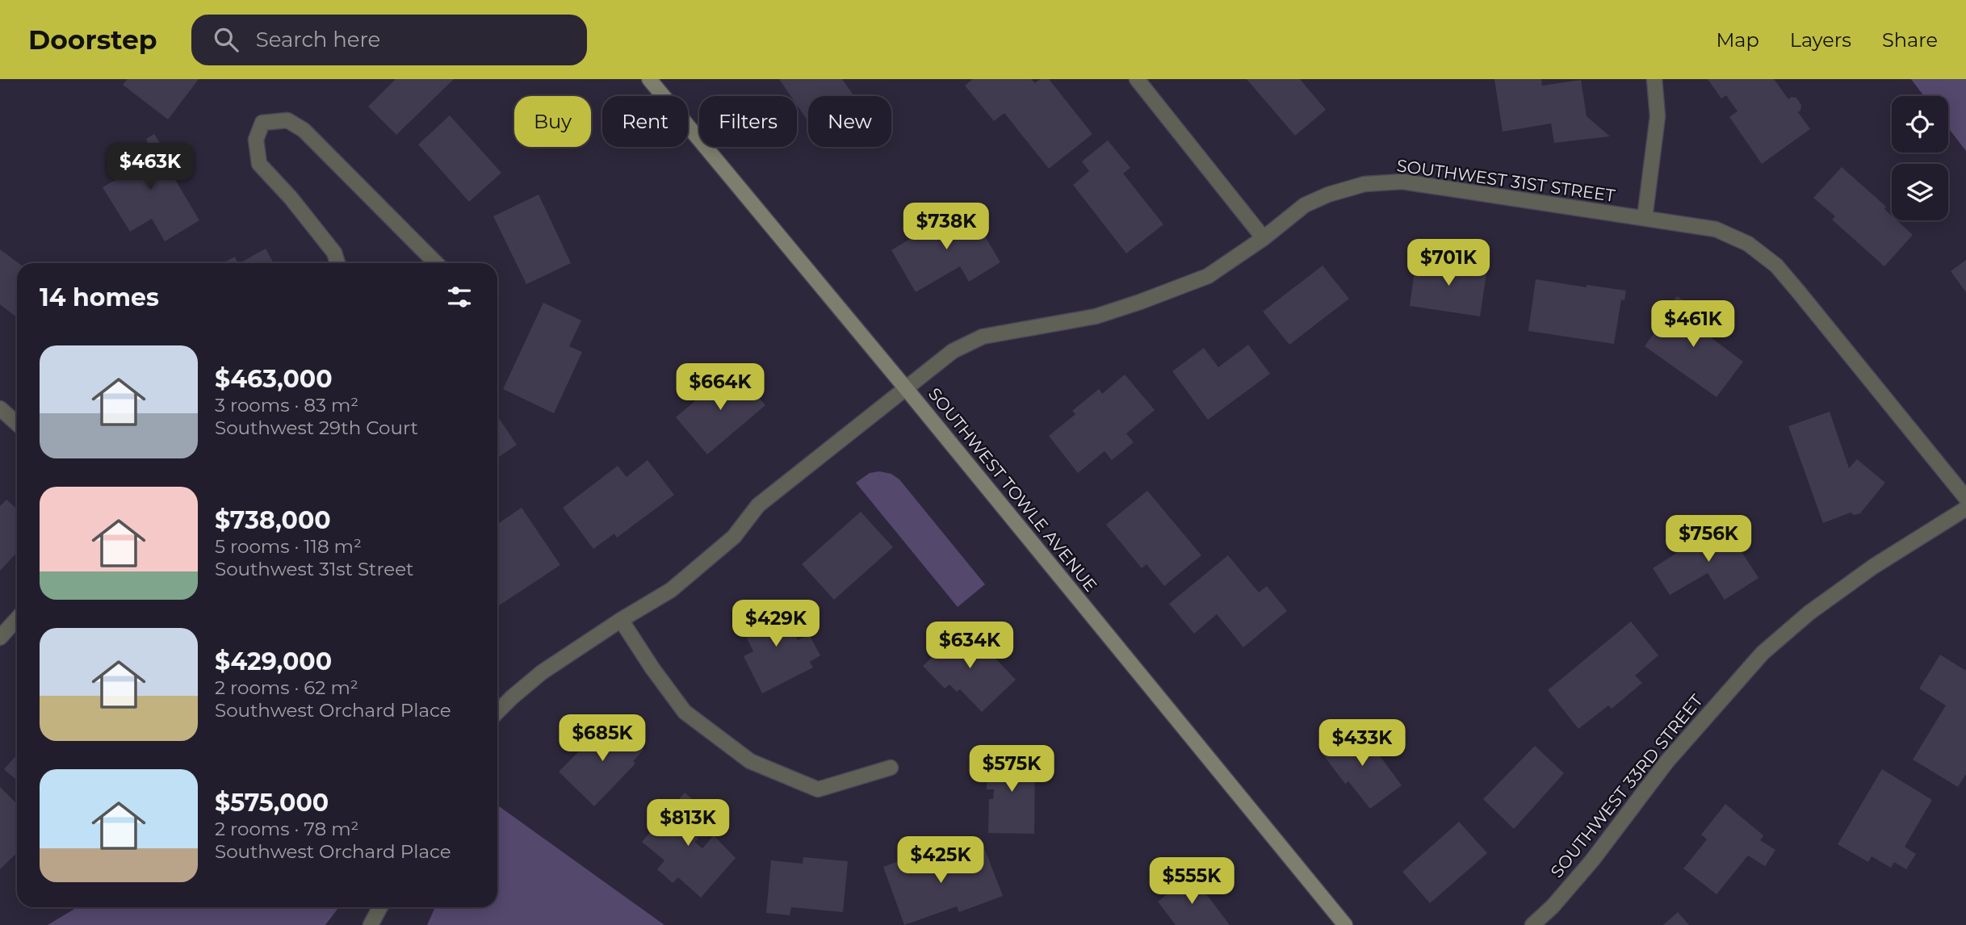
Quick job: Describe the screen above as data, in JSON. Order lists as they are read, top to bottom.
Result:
{
  "streets": {
    "main road": ["SOUTHWEST TOWLE AVENUE"],
    "street": ["SOUTHWEST 31ST STREET", "SOUTHWEST 33RD STREET"]
  },
  "crossings": [
    ["SOUTHWEST 31ST STREET", "SOUTHWEST TOWLE AVENUE"]
  ],
  "page": {
    "header": "Doorstep",
    "search": "Search here",
    "nav": ["Map", "Layers", "Share"],
    "chip": [
      "Buy",
      "Rent",
      "Filters",
      "New"
    ],
    "price": [
      "$463K",
      "$738K",
      "$701K",
      "$461K",
      "$664K",
      "$756K",
      "$429K",
      "$634K",
      "$685K",
      "$433K",
      "$575K",
      "$813K",
      "$425K",
      "$555K"
    ],
    "heading": "14 homes",
    "list": [
      {
        "name": "$463,000",
        "note": "3 rooms · 83 m² · Southwest 29th Court"
      },
      {
        "name": "$738,000",
        "note": "5 rooms · 118 m² · Southwest 31st Street"
      },
      {
        "name": "$429,000",
        "note": "2 rooms · 62 m² · Southwest Orchard Place"
      },
      {
        "name": "$575,000",
        "note": "2 rooms · 78 m² · Southwest Orchard Place"
      }
    ]
  }
}
